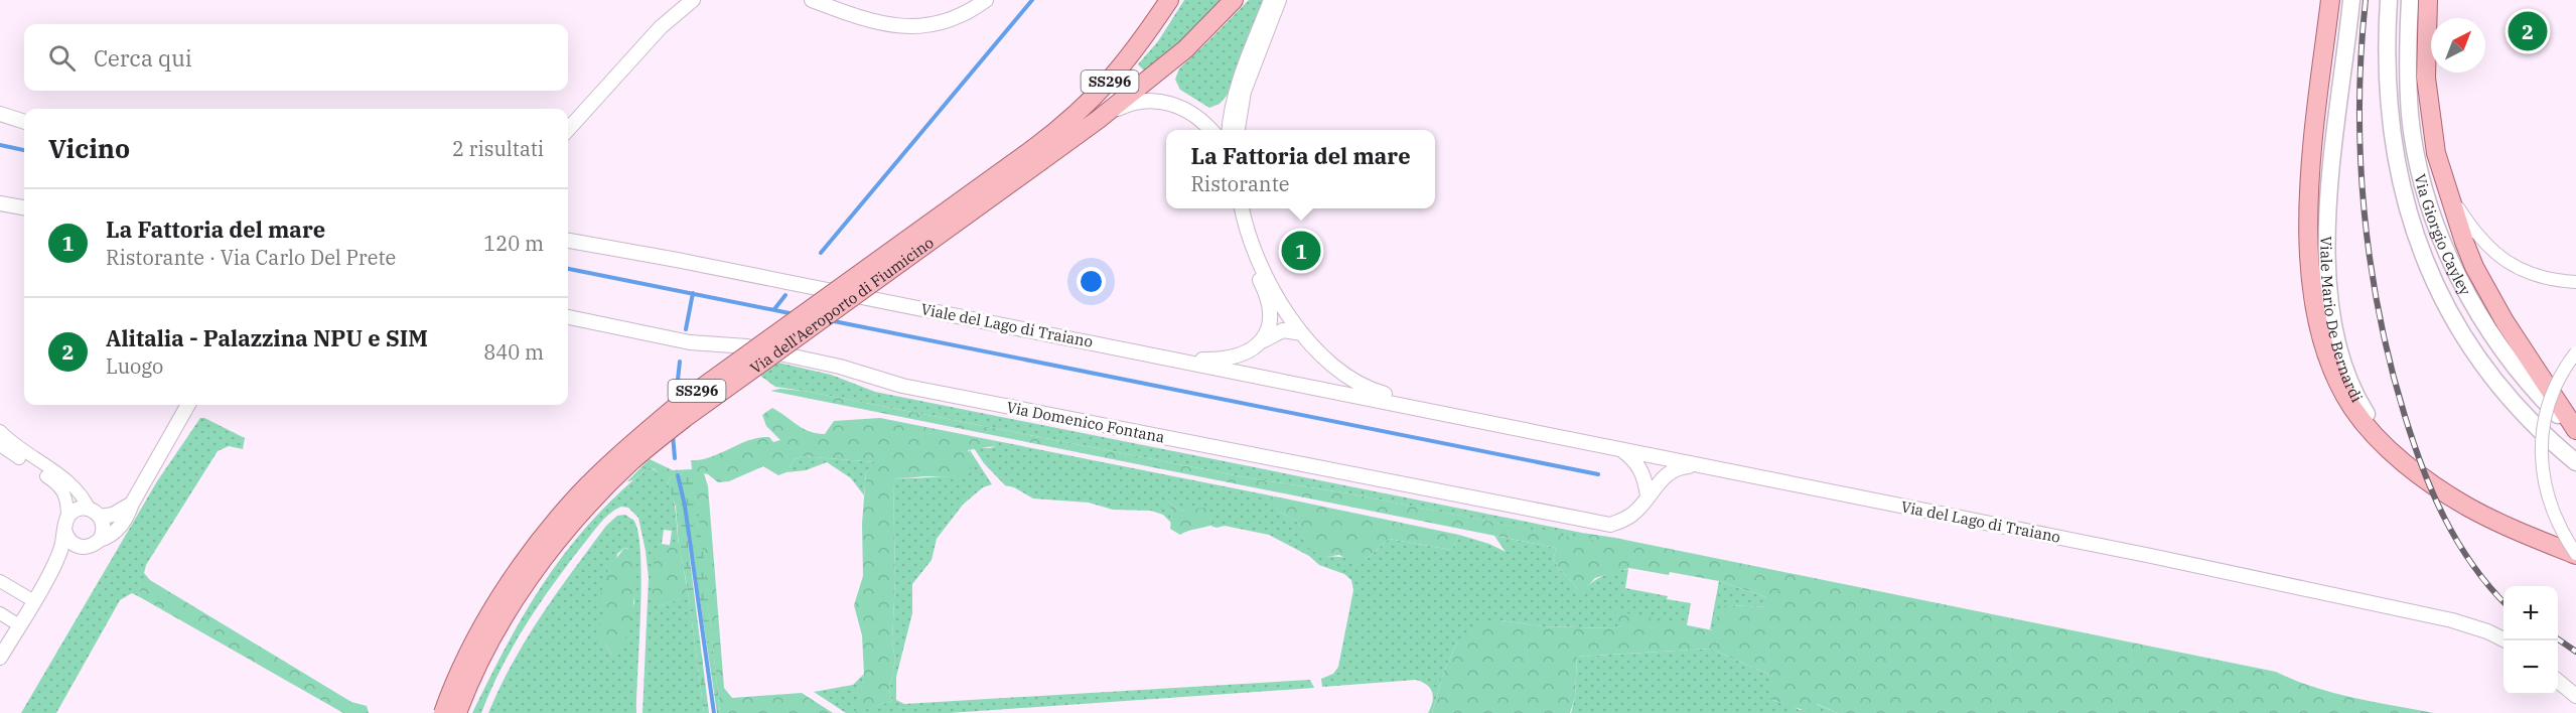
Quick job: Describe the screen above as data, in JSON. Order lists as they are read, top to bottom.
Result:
{
  "streets": {
    "main road": [
      "SS296",
      "Via Giorgio Cayley",
      "Via dell'Aeroporto di Fiumicino",
      "Viale Mario De Bernardi"
    ],
    "street": ["Viale del Lago di Traiano", "Via Domenico Fontana", "Via del Lago di Traiano"]
  },
  "crossings": [
    ["Viale del Lago di Traiano", "Via del Lago di Traiano"]
  ],
  "north": "top right",
  "page": {
    "pins": ["2", "1"],
    "search": "Cerca qui",
    "heading": ["Vicino", "2 risultati"],
    "popup": ["La Fattoria del mare", "Ristorante"],
    "list": [
      {
        "mark": "1",
        "name": "La Fattoria del mare",
        "note": "Ristorante · Via Carlo Del Prete",
        "value": "120 m"
      },
      {
        "mark": "2",
        "name": "Alitalia - Palazzina NPU e SIM",
        "note": "Luogo",
        "value": "840 m"
      }
    ],
    "map_buttons": ["+", "−"]
  }
}
